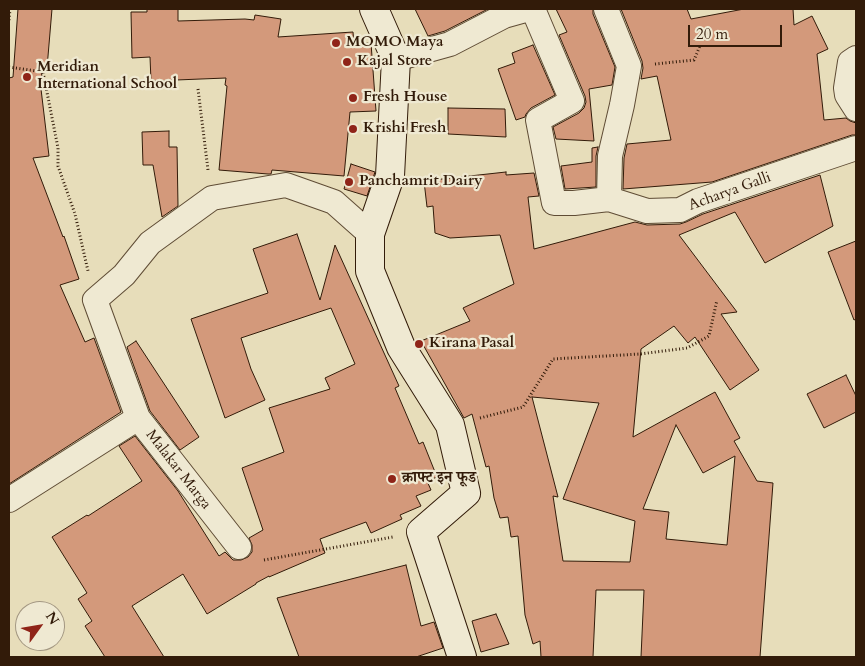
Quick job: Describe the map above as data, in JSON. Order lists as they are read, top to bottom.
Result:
{
  "streets": {
    "street": ["Acharya Galli", "Malakar Marga"]
  },
  "places": [
    "MOMO Maya",
    "Kajal Store",
    "Meridian International School",
    "Fresh House",
    "Krishi Fresh",
    "Panchamrit Dairy",
    "Kirana Pasal",
    "क्राफ्ट इन फूड"
  ],
  "scale_bar": "20 m",
  "north": "top right"
}
